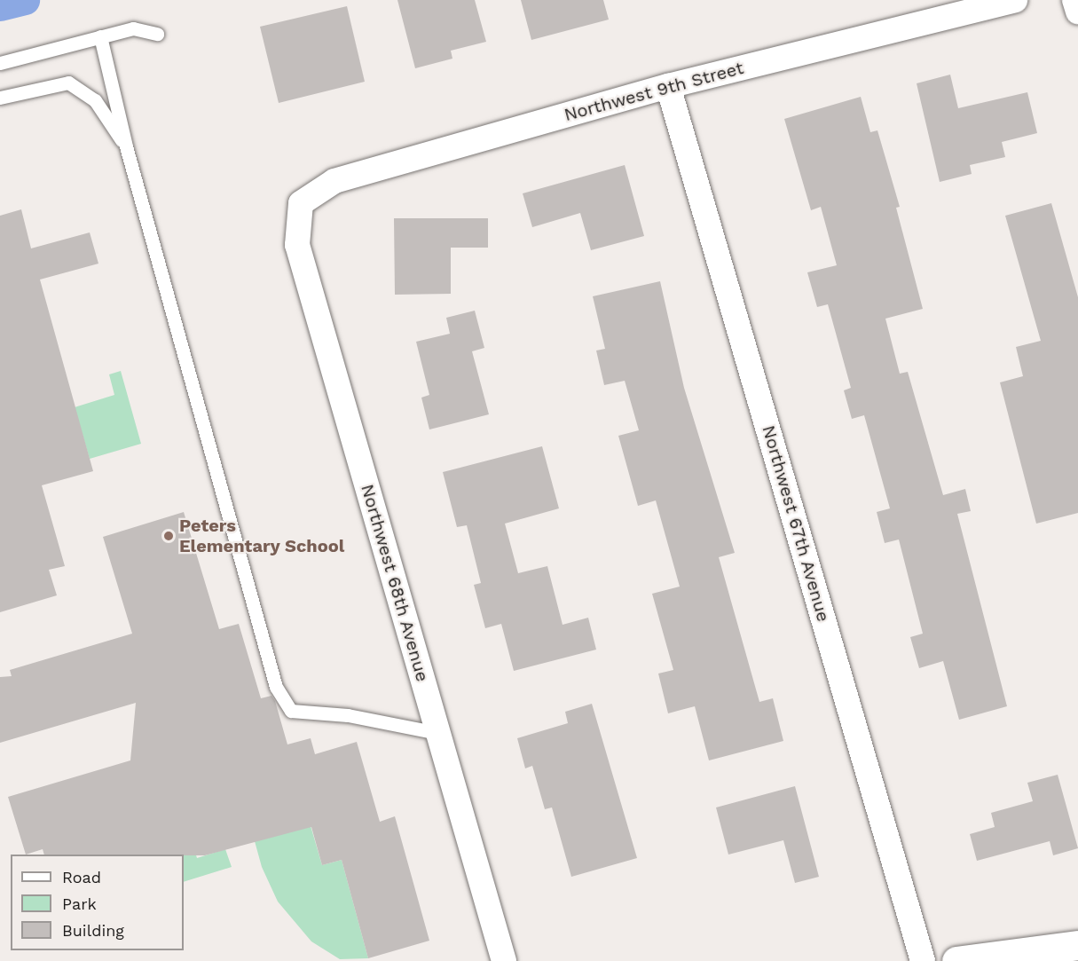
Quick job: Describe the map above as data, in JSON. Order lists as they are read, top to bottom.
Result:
{
  "streets": {
    "street": ["Northwest 9th Street", "Northwest 67th Avenue", "Northwest 68th Avenue"]
  },
  "crossings": [
    ["Northwest 9th Street", "Northwest 67th Avenue"],
    ["Northwest 9th Street", "Northwest 68th Avenue"]
  ],
  "places": ["Peters Elementary School"],
  "legend": ["Road", "Park", "Building"]
}
